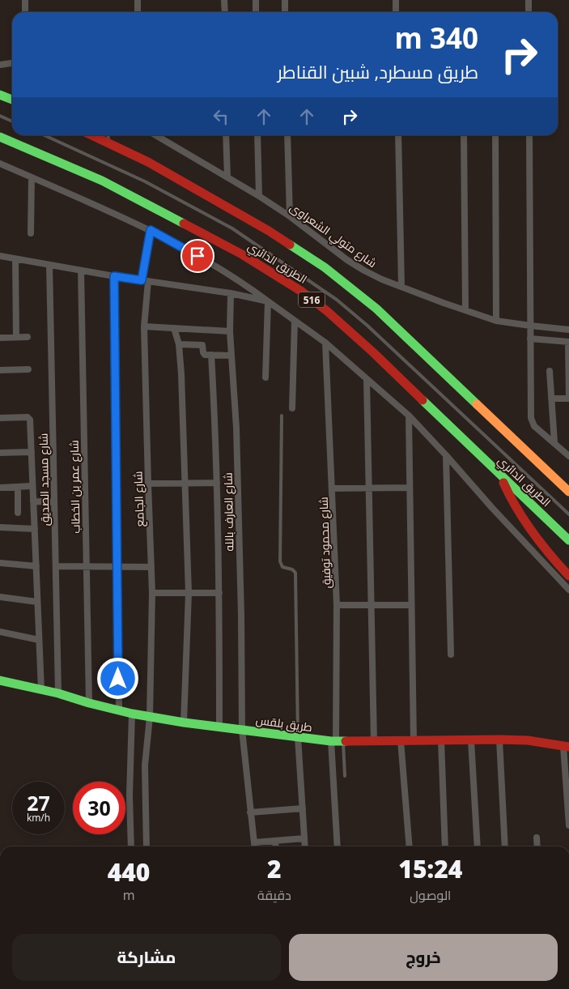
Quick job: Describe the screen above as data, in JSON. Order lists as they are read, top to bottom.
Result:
{
  "streets": {
    "main road": ["الطريق الدائري", "516", "طريق بلقس"],
    "street": [
      "شارع متولي الشعراوى",
      "شارع مسجد الصديق",
      "شارع عمر بن الخطاب",
      "شارع الجامع",
      "شارع العارف بالله",
      "شارع محمود توفيق"
    ]
  },
  "crossings": [
    ["شارع مسجد الصديق", "طريق بلقس"],
    ["شارع عمر بن الخطاب", "طريق بلقس"],
    ["شارع الجامع", "طريق بلقس"],
    ["شارع العارف بالله", "طريق بلقس"],
    ["شارع محمود توفيق", "طريق بلقس"]
  ],
  "page": {
    "turn": ["340 m", "طريق مسطرد, شبين القناطر"],
    "speed": "27 km/h",
    "limit": "30",
    "eta": [
      "15:24",
      "الوصول",
      "2",
      "دقيقة",
      "440",
      "m"
    ],
    "buttons": ["خروج", "مشاركة"]
  }
}
